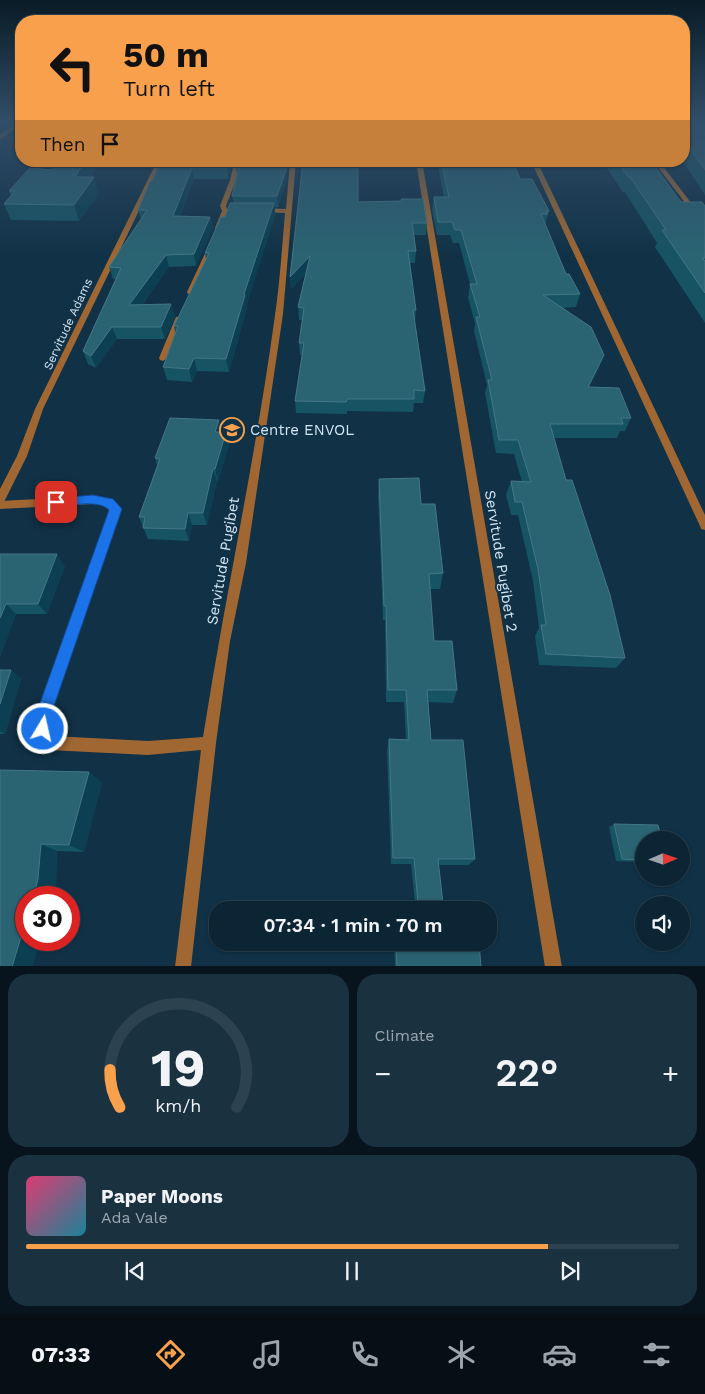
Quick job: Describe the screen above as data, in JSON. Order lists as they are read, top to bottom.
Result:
{
  "streets": {
    "street": ["Servitude Adams", "Servitude Pugibet", "Servitude Pugibet 2"]
  },
  "places": {
    "school or university": ["Centre ENVOL"]
  },
  "north": "right",
  "page": {
    "turn": ["50 m", "Turn left"],
    "then": "Then",
    "limit": "30",
    "trip": "07:34 · 1 min · 70 m",
    "tile": "Climate",
    "heat": ["−", "22°", "+"],
    "song": ["Paper Moons", "Ada Vale"],
    "tabs": "07:33",
    "gauge": ["19", "km/h"]
  }
}
